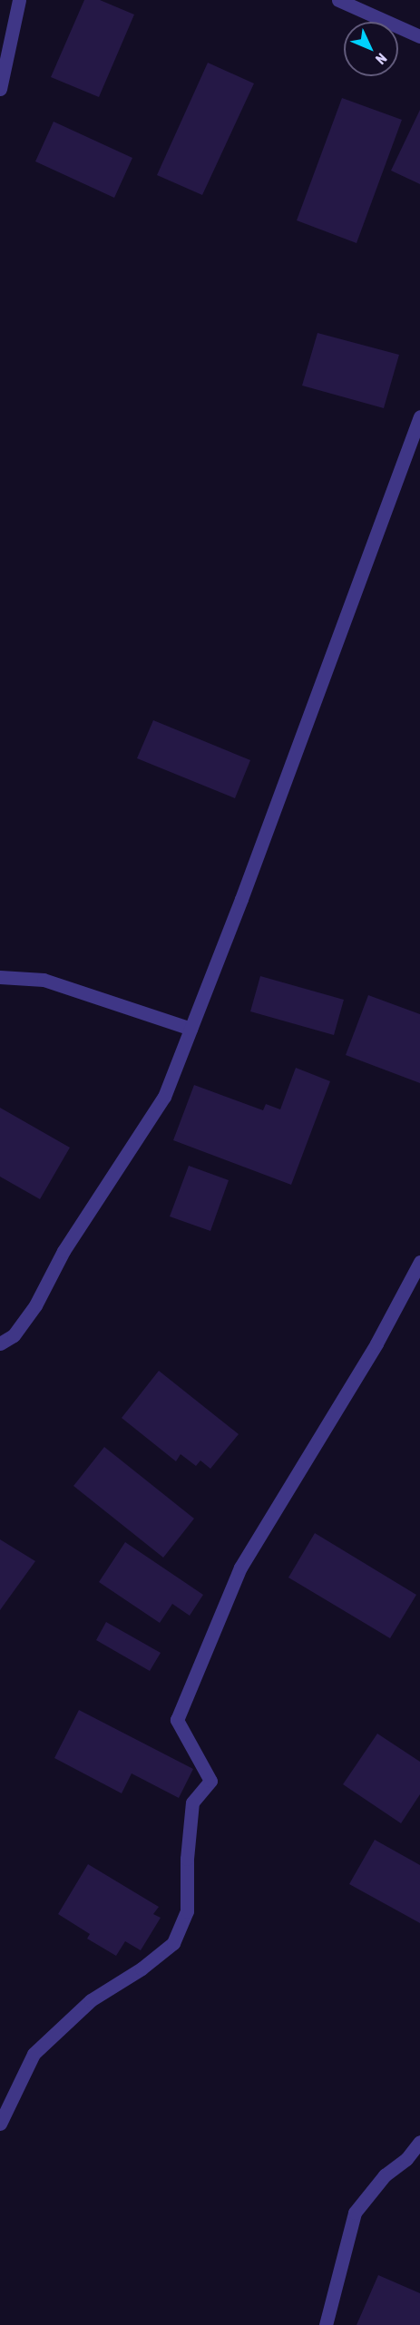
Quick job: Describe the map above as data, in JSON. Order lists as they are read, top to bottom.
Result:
{
  "north": "bottom right"
}
